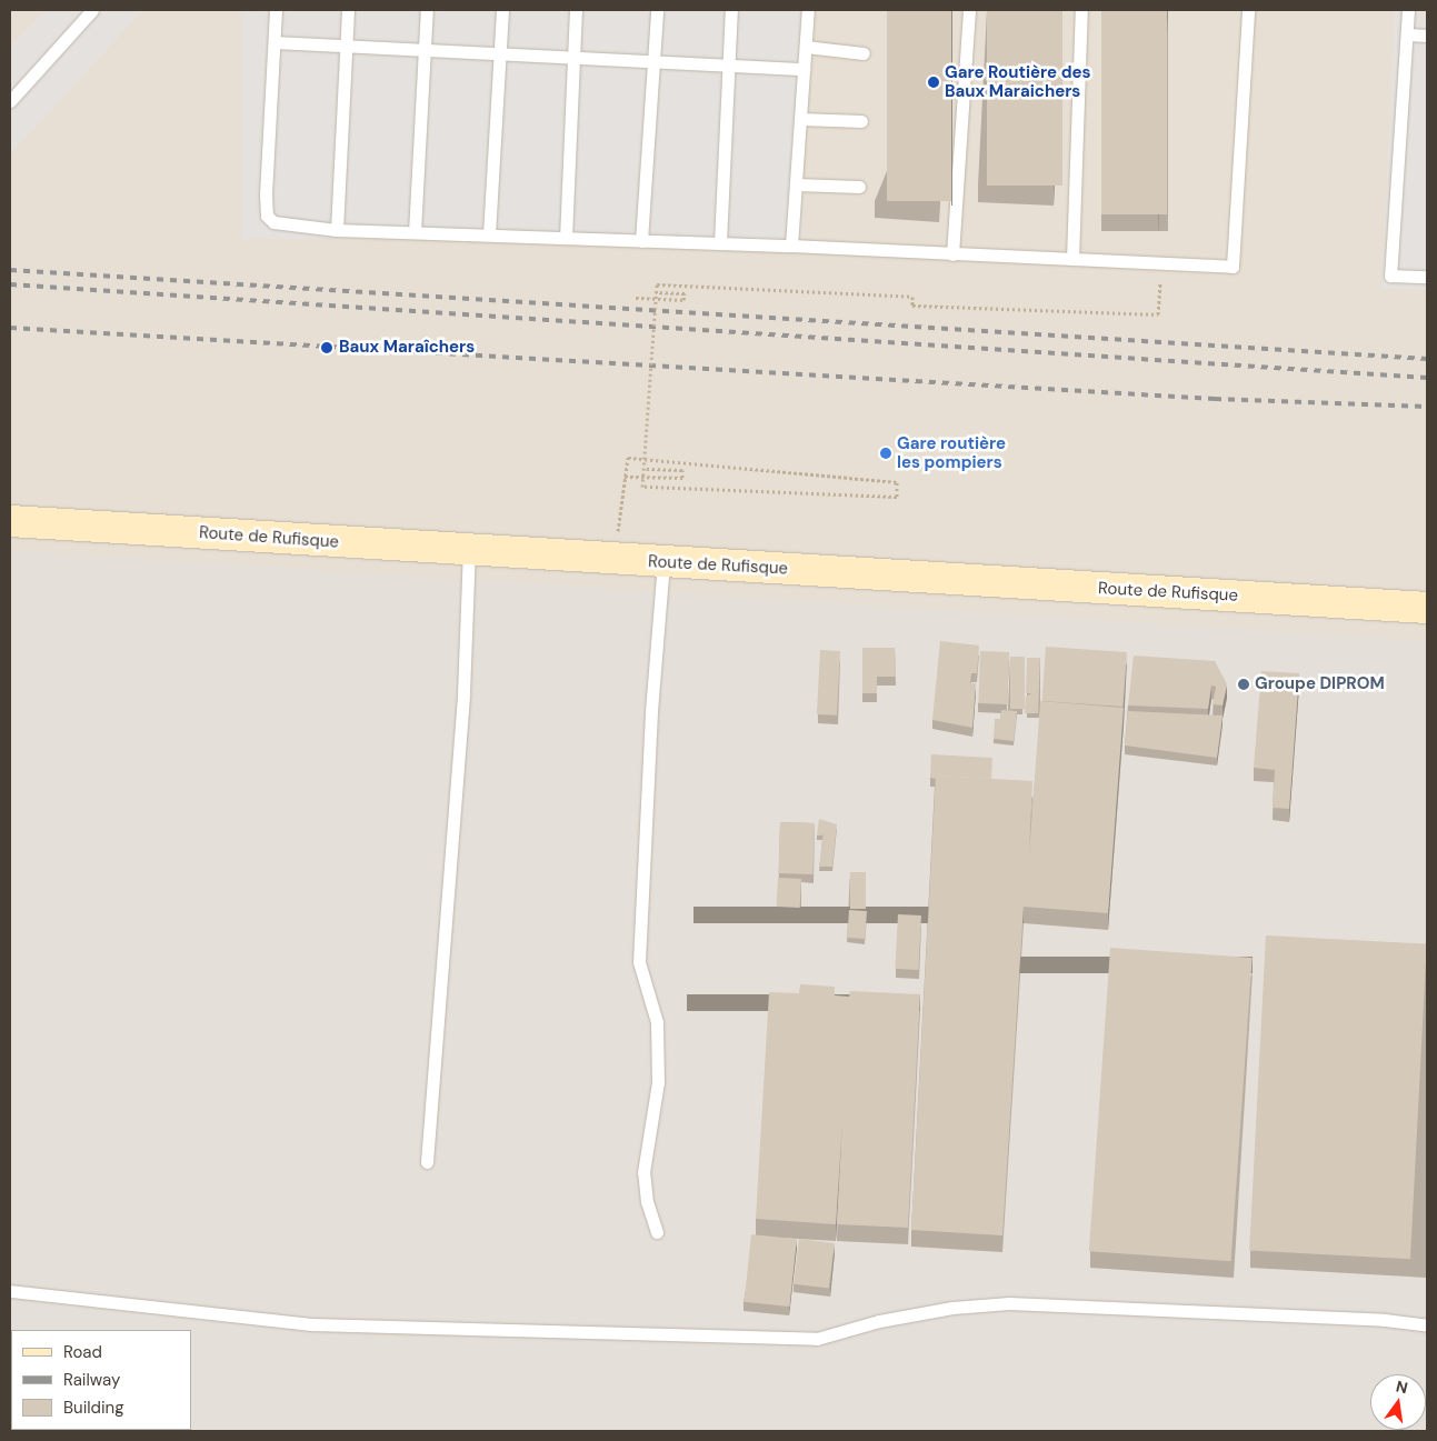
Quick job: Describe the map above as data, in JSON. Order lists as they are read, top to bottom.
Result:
{
  "streets": {
    "main road": ["Route de Rufisque"]
  },
  "places": [
    "Gare Routière des Baux Maraichers",
    "Baux Maraîchers",
    "Gare routière les pompiers",
    "Groupe DIPROM"
  ],
  "legend": ["Road", "Railway", "Building"],
  "north": "top"
}
